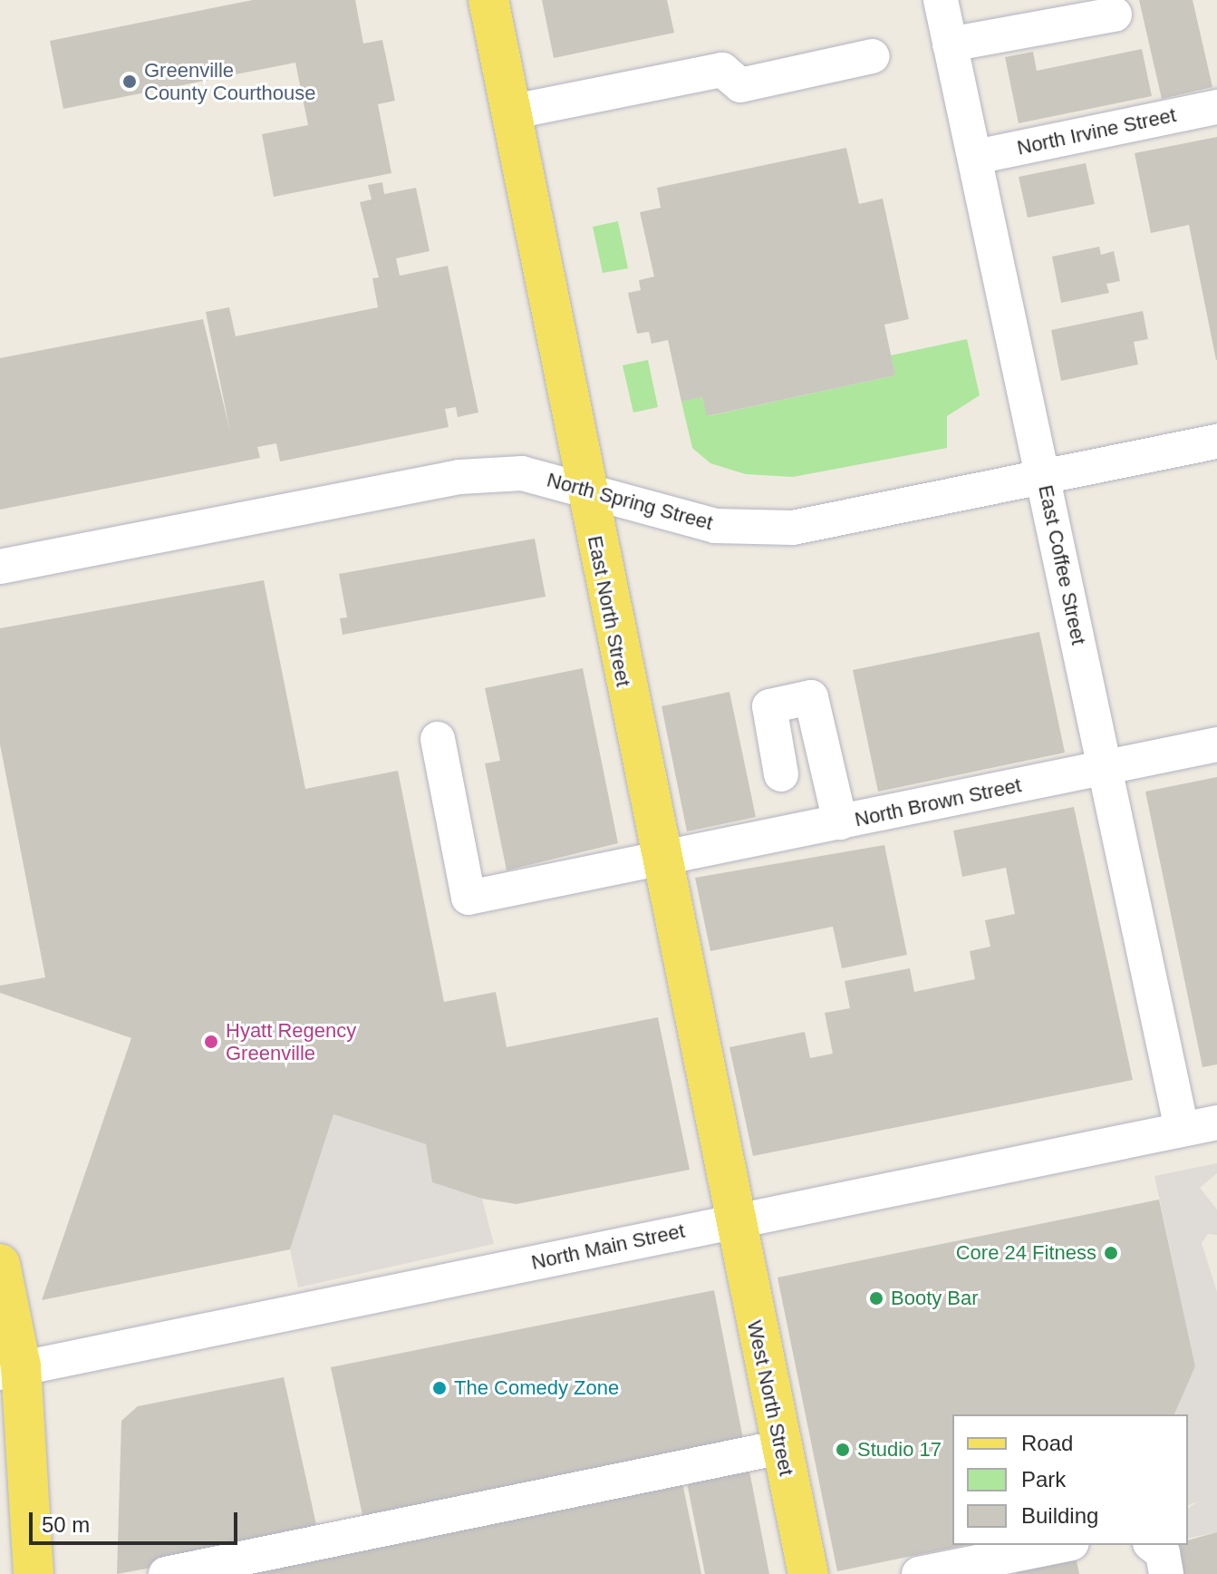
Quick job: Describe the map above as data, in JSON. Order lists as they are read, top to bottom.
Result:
{
  "streets": {
    "main road": ["East North Street", "West North Street"],
    "street": [
      "North Irvine Street",
      "North Spring Street",
      "East Coffee Street",
      "North Brown Street",
      "North Main Street"
    ]
  },
  "crossings": [
    ["North Irvine Street", "East Coffee Street"],
    ["North Spring Street", "East Coffee Street"],
    ["North Spring Street", "East North Street"],
    ["East Coffee Street", "North Brown Street"],
    ["East Coffee Street", "North Main Street"],
    ["East North Street", "North Brown Street"],
    ["East North Street", "North Main Street"],
    ["East North Street", "West North Street"],
    ["North Main Street", "West North Street"]
  ],
  "places": [
    "Greenville County Courthouse",
    "Hyatt Regency Greenville",
    "Core 24 Fitness",
    "Booty Bar",
    "The Comedy Zone",
    "Studio 17"
  ],
  "legend": ["Road", "Park", "Building"],
  "scale_bar": "50 m"
}
